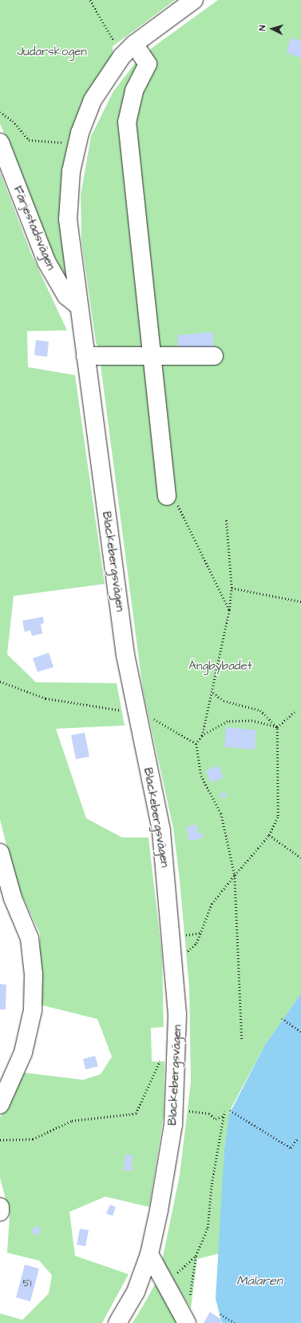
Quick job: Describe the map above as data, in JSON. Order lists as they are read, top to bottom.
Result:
{
  "streets": {
    "street": ["Färjestadsvägen", "Blackebergsvägen"]
  },
  "crossings": [
    ["Färjestadsvägen", "Blackebergsvägen"]
  ],
  "water": ["Mälaren"],
  "parks": ["Judarskogen", "Ängbybadet"],
  "house_numbers": ["51"],
  "north": "left"
}
